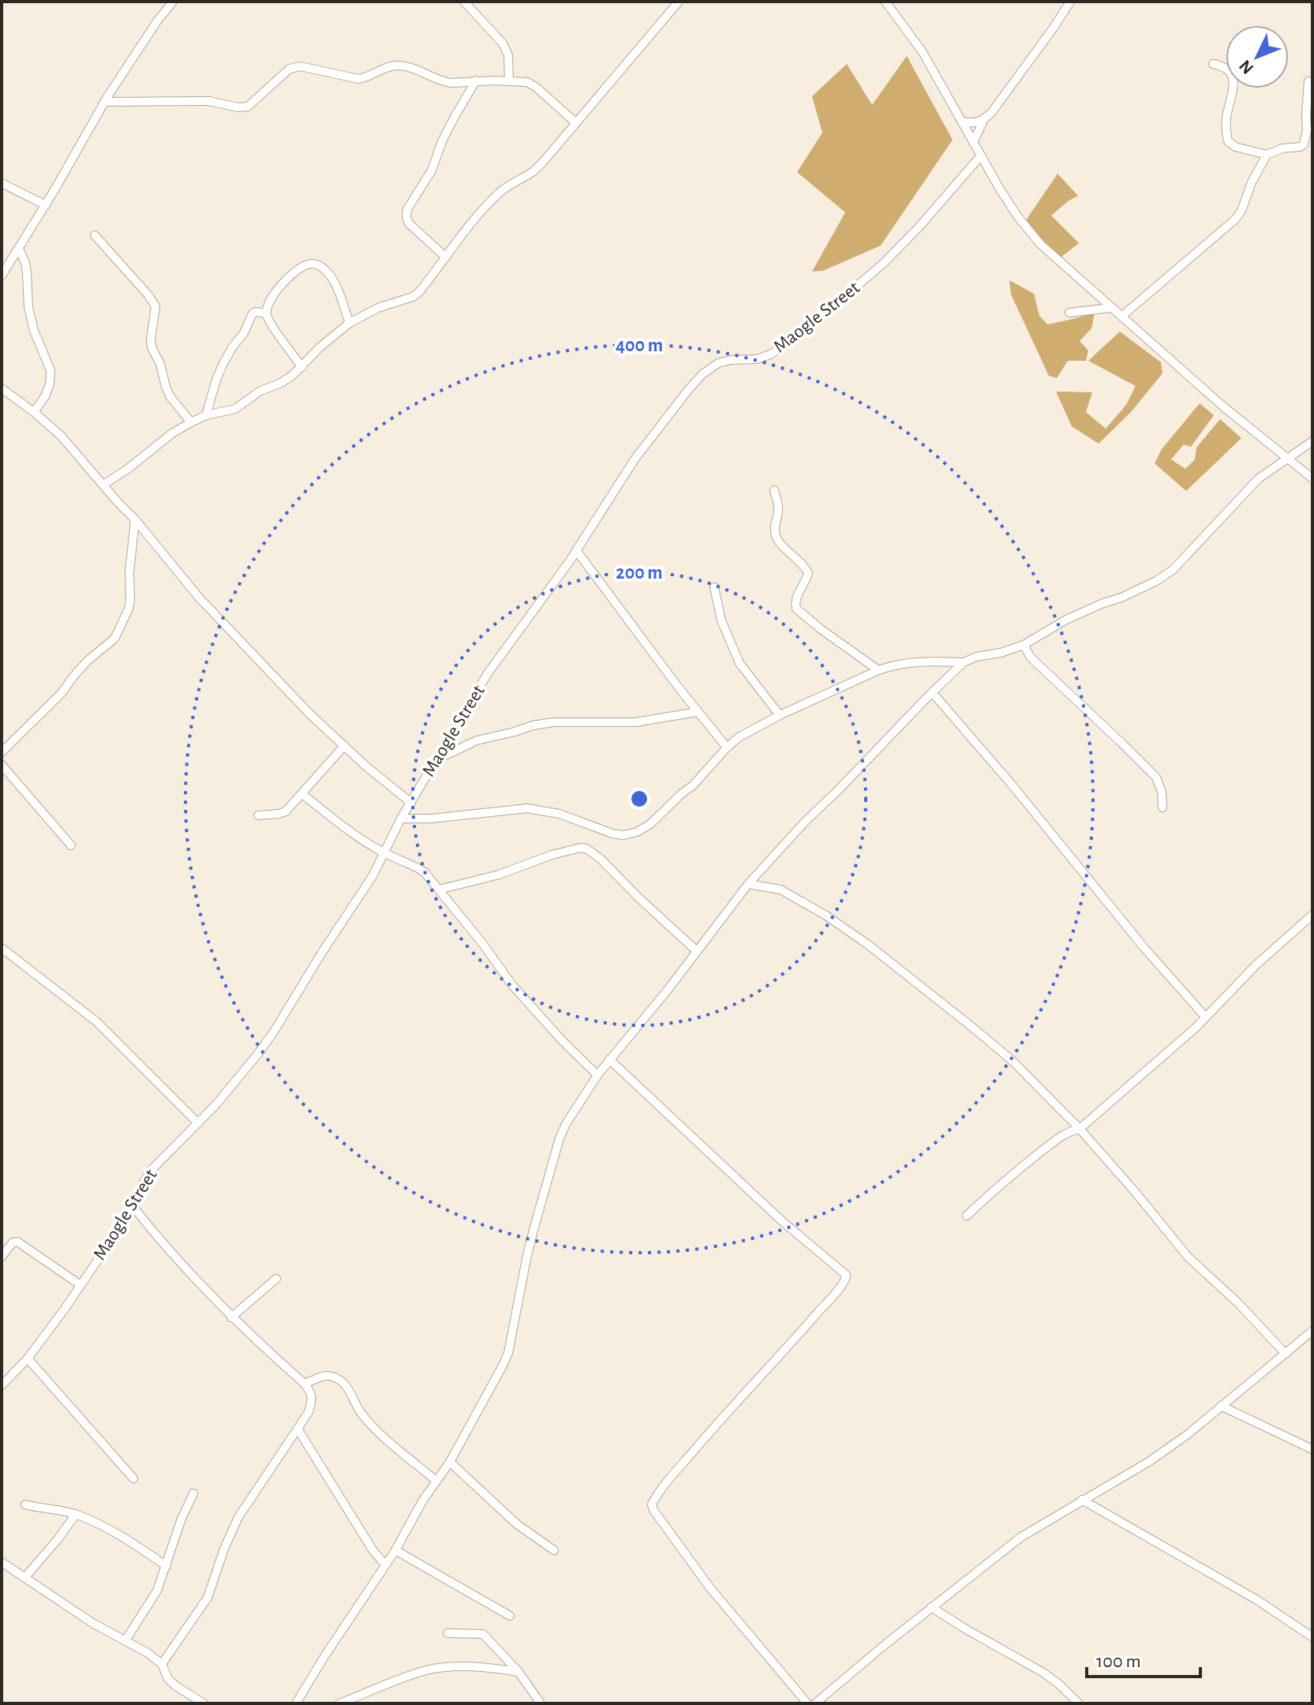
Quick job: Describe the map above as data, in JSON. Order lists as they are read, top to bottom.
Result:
{
  "streets": {
    "street": ["Maogle Street"]
  },
  "scale_bar": "100 m",
  "north": "bottom left",
  "rings": ["400 m", "200 m"]
}
